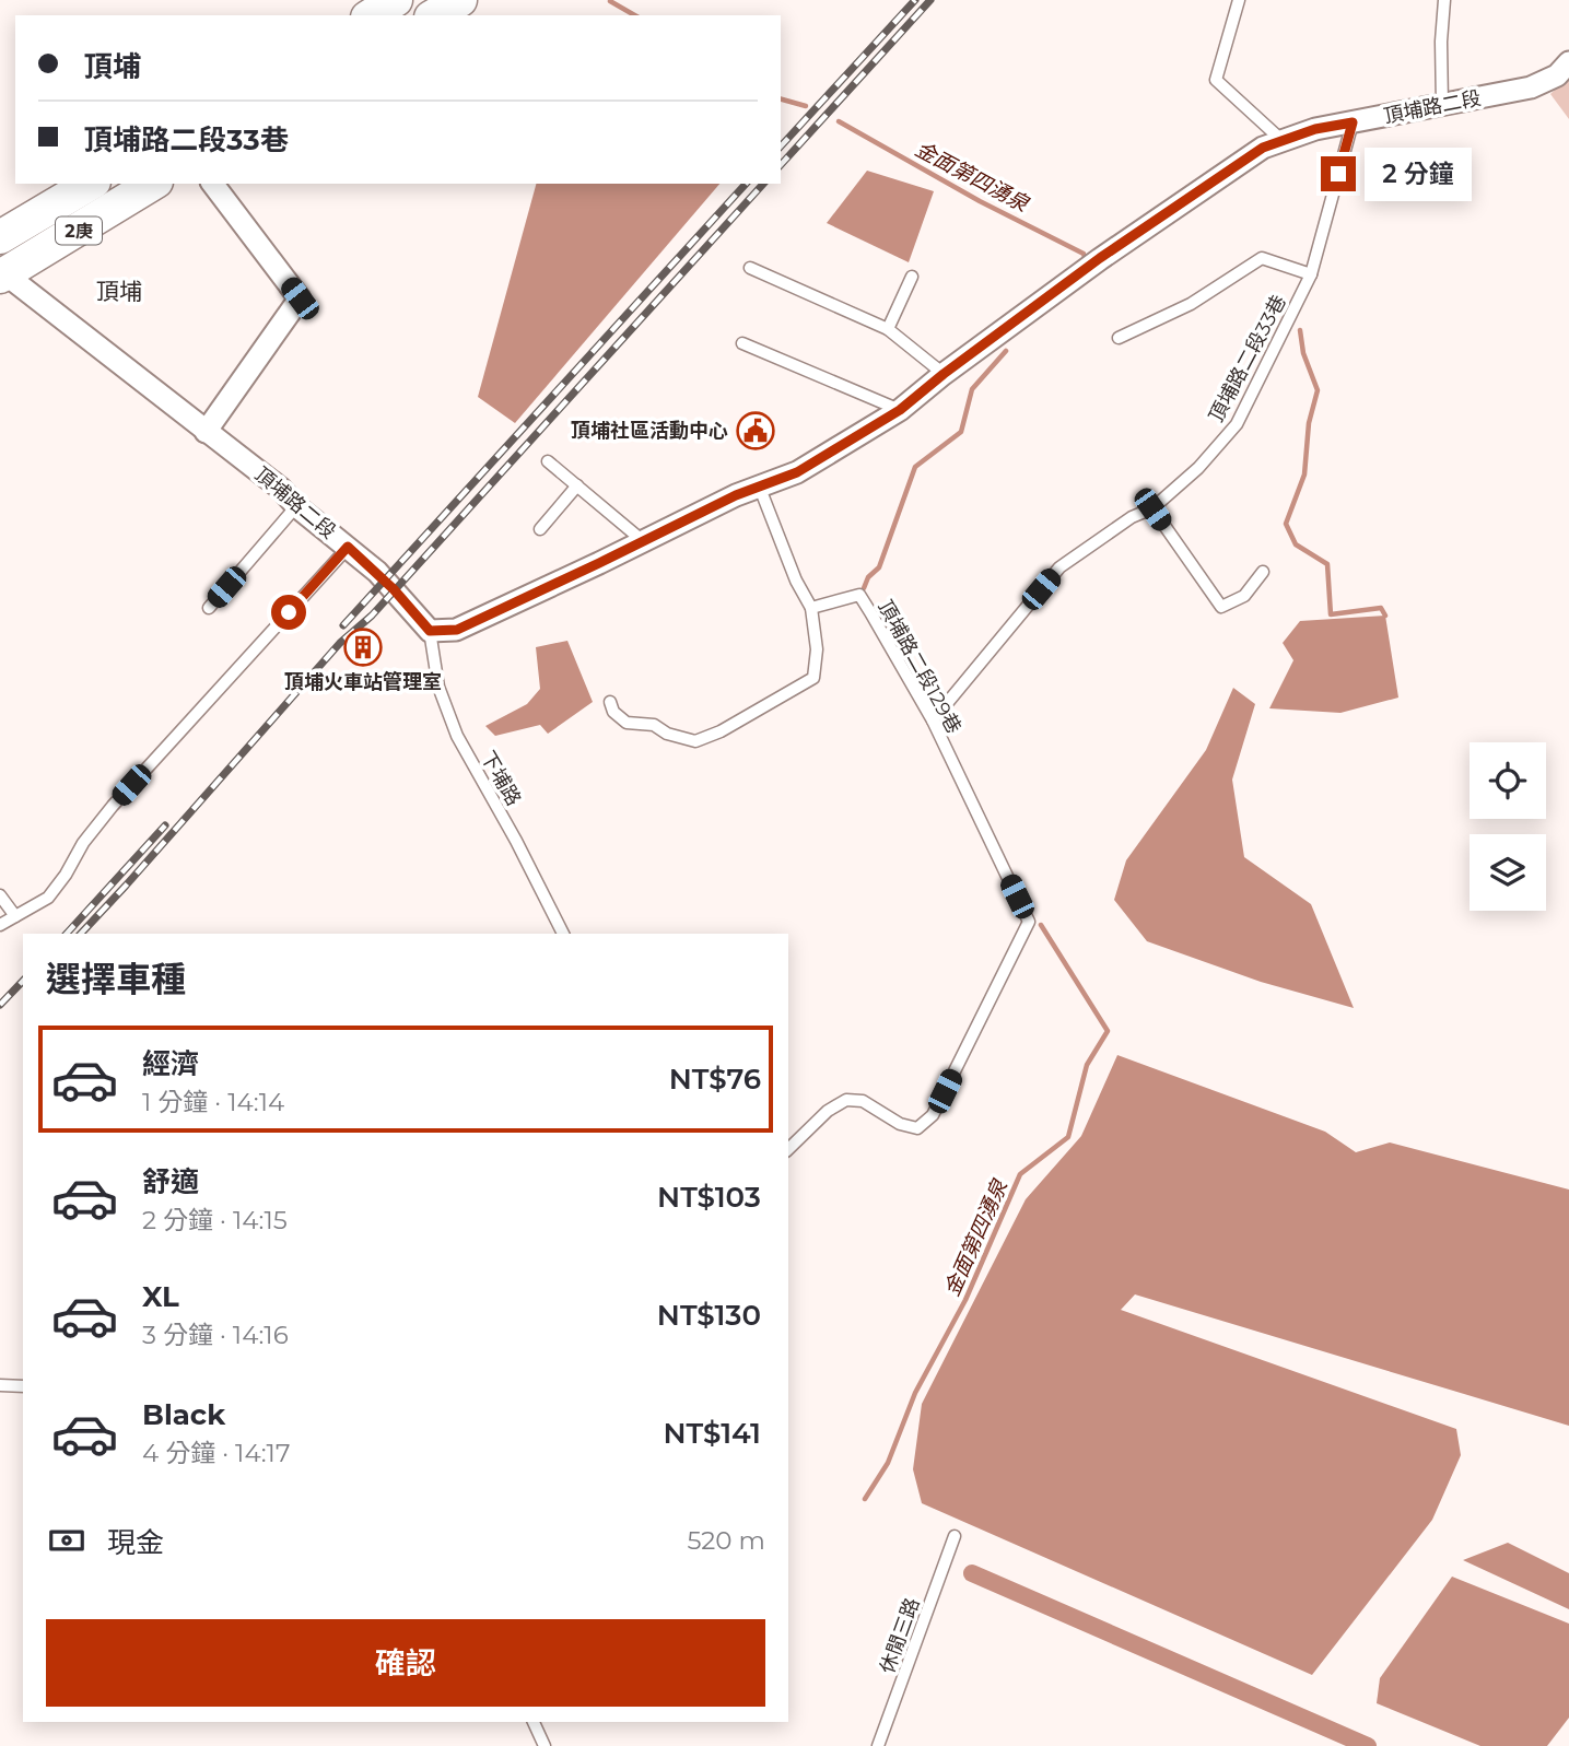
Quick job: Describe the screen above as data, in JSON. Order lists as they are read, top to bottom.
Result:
{
  "streets": {
    "main road": ["2庚"],
    "street": ["頂埔路二段"],
    "lane": [
      "頂埔路二段33巷",
      "頂埔路二段129巷",
      "下埔路",
      "休閒三路"
    ]
  },
  "crossings": [
    ["頂埔路二段", "2庚"],
    ["頂埔路二段", "頂埔路二段33巷"],
    ["頂埔路二段", "下埔路"],
    ["頂埔路二段33巷", "頂埔路二段129巷"]
  ],
  "districts": ["頂埔"],
  "water": ["金面第四湧泉"],
  "places": {
    "public building": ["頂埔社區活動中心"],
    "building": ["頂埔火車站管理室"]
  },
  "page": {
    "banner": ["頂埔", "頂埔路二段33巷"],
    "bubble": "2 分鐘",
    "heading": "選擇車種",
    "list": [
      {
        "name": "經濟",
        "note": "1 分鐘 · 14:14",
        "value": "NT$76"
      },
      {
        "name": "舒適",
        "note": "2 分鐘 · 14:15",
        "value": "NT$103"
      },
      {
        "name": "XL",
        "note": "3 分鐘 · 14:16",
        "value": "NT$130"
      },
      {
        "name": "Black",
        "note": "4 分鐘 · 14:17",
        "value": "NT$141"
      }
    ],
    "pay": ["現金", "520 m"],
    "buttons": "確認"
  }
}
